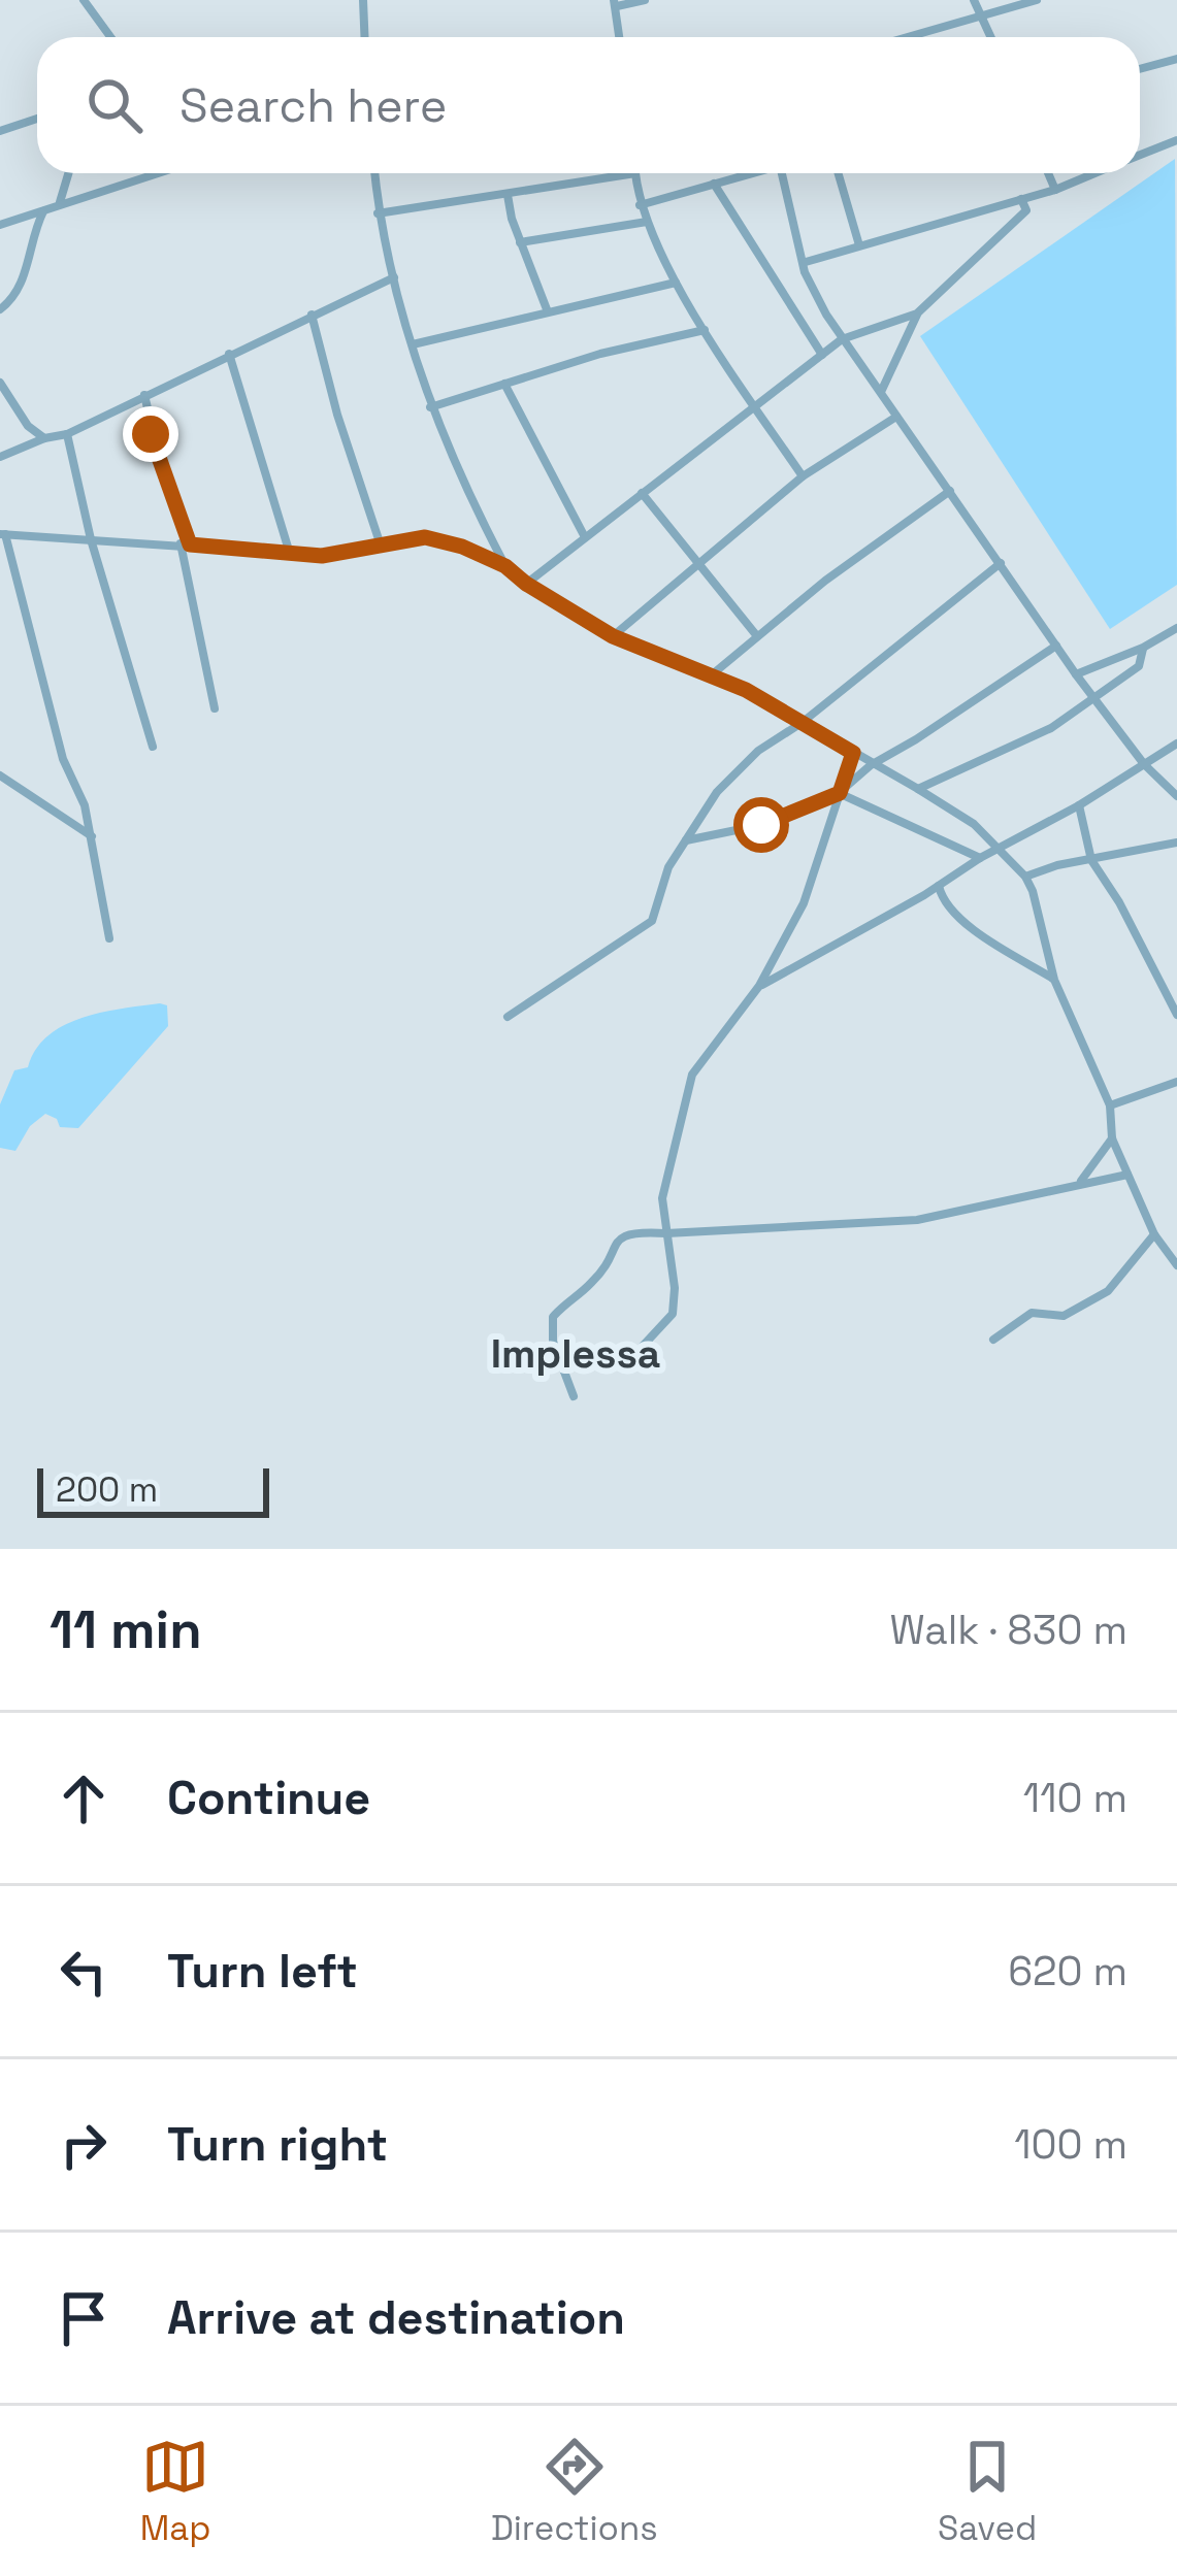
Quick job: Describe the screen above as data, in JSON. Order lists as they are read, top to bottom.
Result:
{
  "districts": ["Implessa"],
  "scale_bar": "200 m",
  "page": {
    "search": "Search here",
    "scale": "200 m",
    "heading": ["11 min", "Walk · 830 m"],
    "list": [
      ["Continue", "110 m"],
      ["Turn left", "620 m"],
      ["Turn right", "100 m"],
      "Arrive at destination"
    ],
    "nav": ["Map", "Directions", "Saved"]
  }
}
